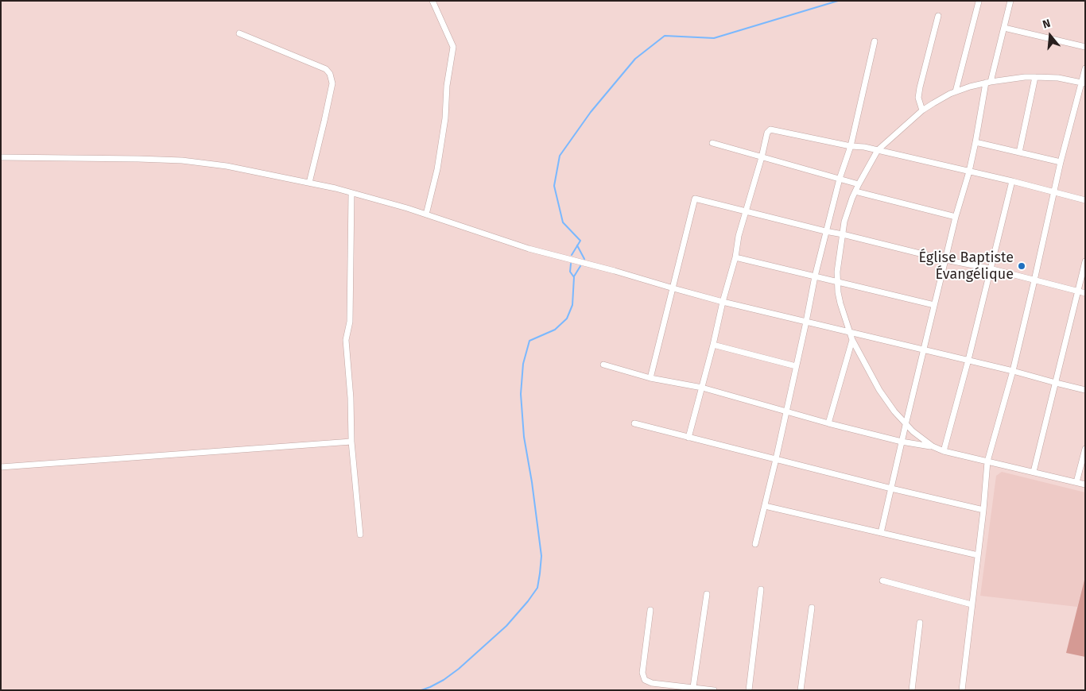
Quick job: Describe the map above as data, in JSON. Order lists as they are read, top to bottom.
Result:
{
  "places": ["Église Baptiste Évangélique"],
  "north": "top"
}
